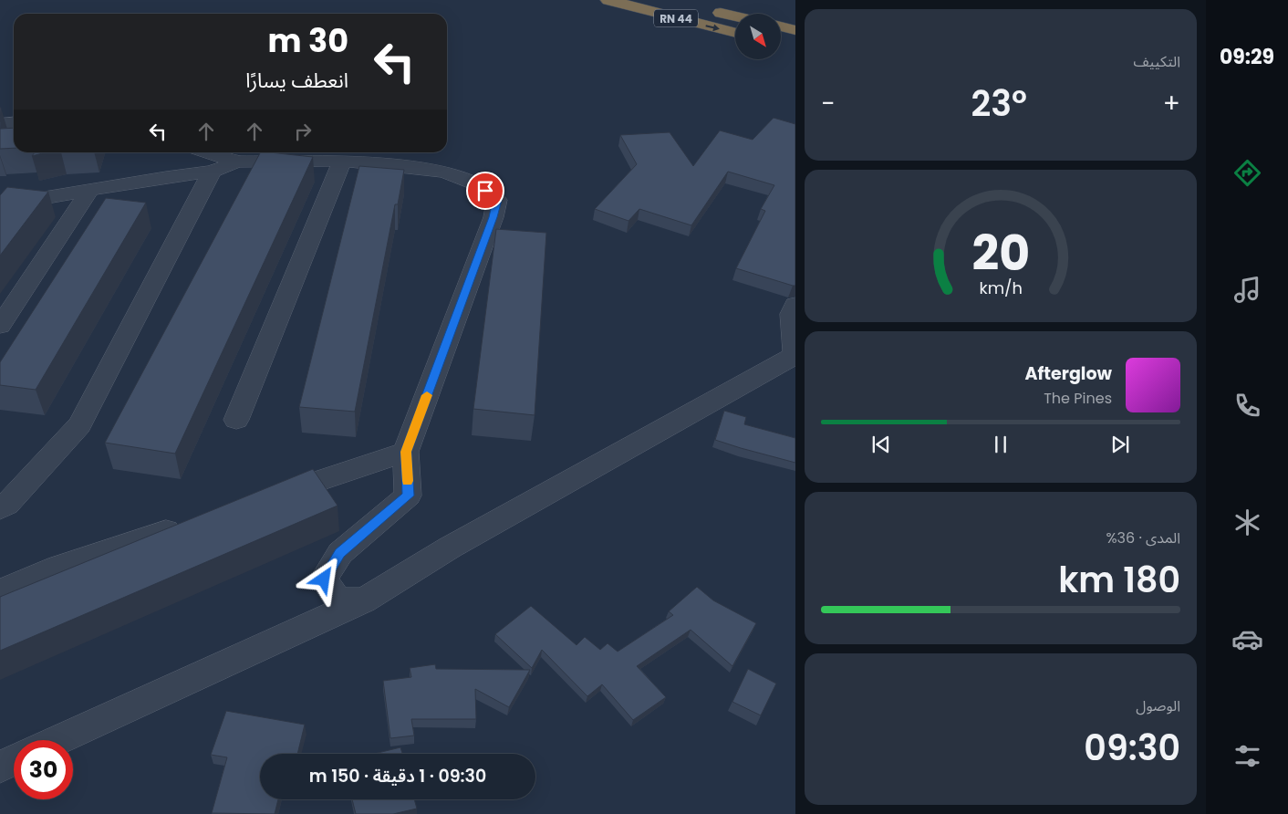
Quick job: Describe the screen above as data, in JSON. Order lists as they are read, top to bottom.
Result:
{
  "streets": {
    "highway": ["RN 44"]
  },
  "north": "bottom right",
  "page": {
    "tabs": "09:29",
    "tile": [
      "التكييف",
      ["المدى · 36%", "180 km"],
      ["الوصول", "09:30"]
    ],
    "turn": ["30 m", "انعطف يسارًا"],
    "heat": ["−", "23°", "+"],
    "song": ["Afterglow", "The Pines"],
    "limit": "30",
    "trip": "09:30 · 1 دقيقة · 150 m",
    "gauge": ["20", "km/h"]
  }
}
